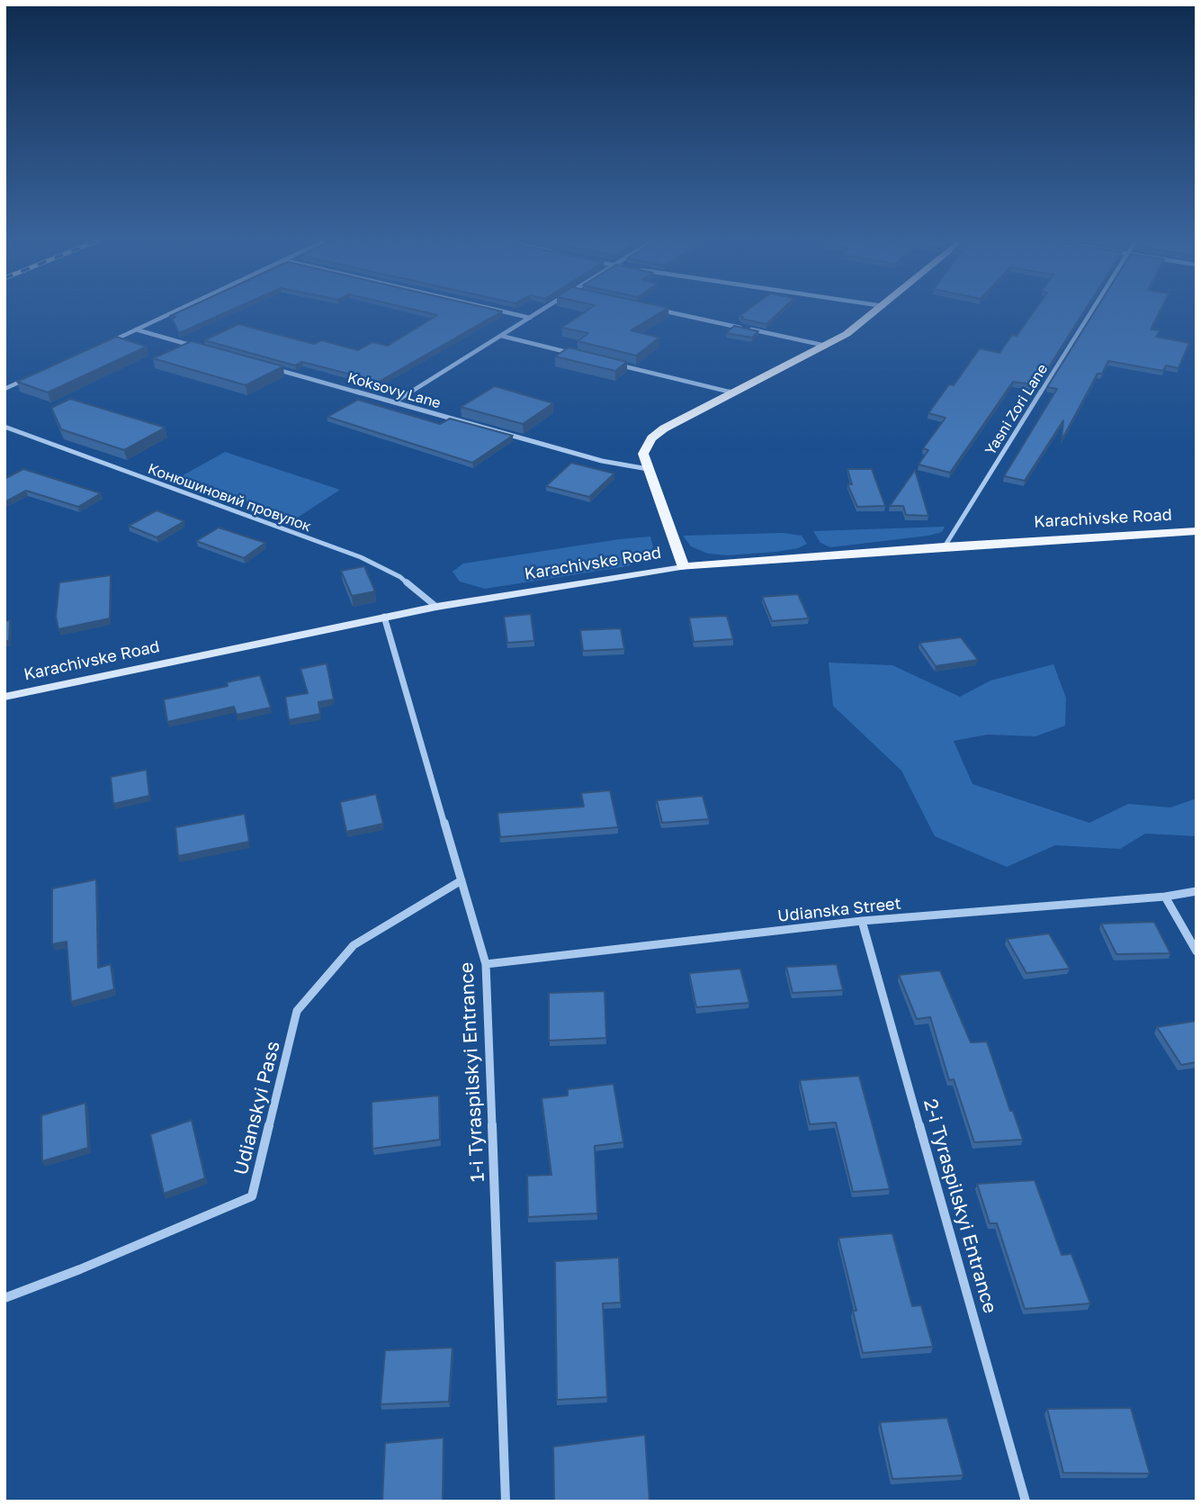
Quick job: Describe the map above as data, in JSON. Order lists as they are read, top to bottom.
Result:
{
  "streets": {
    "main road": ["Karachivske Road"],
    "street": [
      "Koksovy Lane",
      "Yasni Zori Lane",
      "Конюшиновий провулок",
      "Udianska Street",
      "1-i Tyraspilskyi Entrance",
      "Udianskyi Pass",
      "2-i Tyraspilskyi Entrance"
    ]
  },
  "crossings": [
    ["Yasni Zori Lane", "Karachivske Road"],
    ["Конюшиновий провулок", "Karachivske Road"],
    ["Karachivske Road", "1-i Tyraspilskyi Entrance"],
    ["Udianska Street", "1-i Tyraspilskyi Entrance"],
    ["Udianska Street", "2-i Tyraspilskyi Entrance"],
    ["1-i Tyraspilskyi Entrance", "Udianskyi Pass"]
  ]
}
